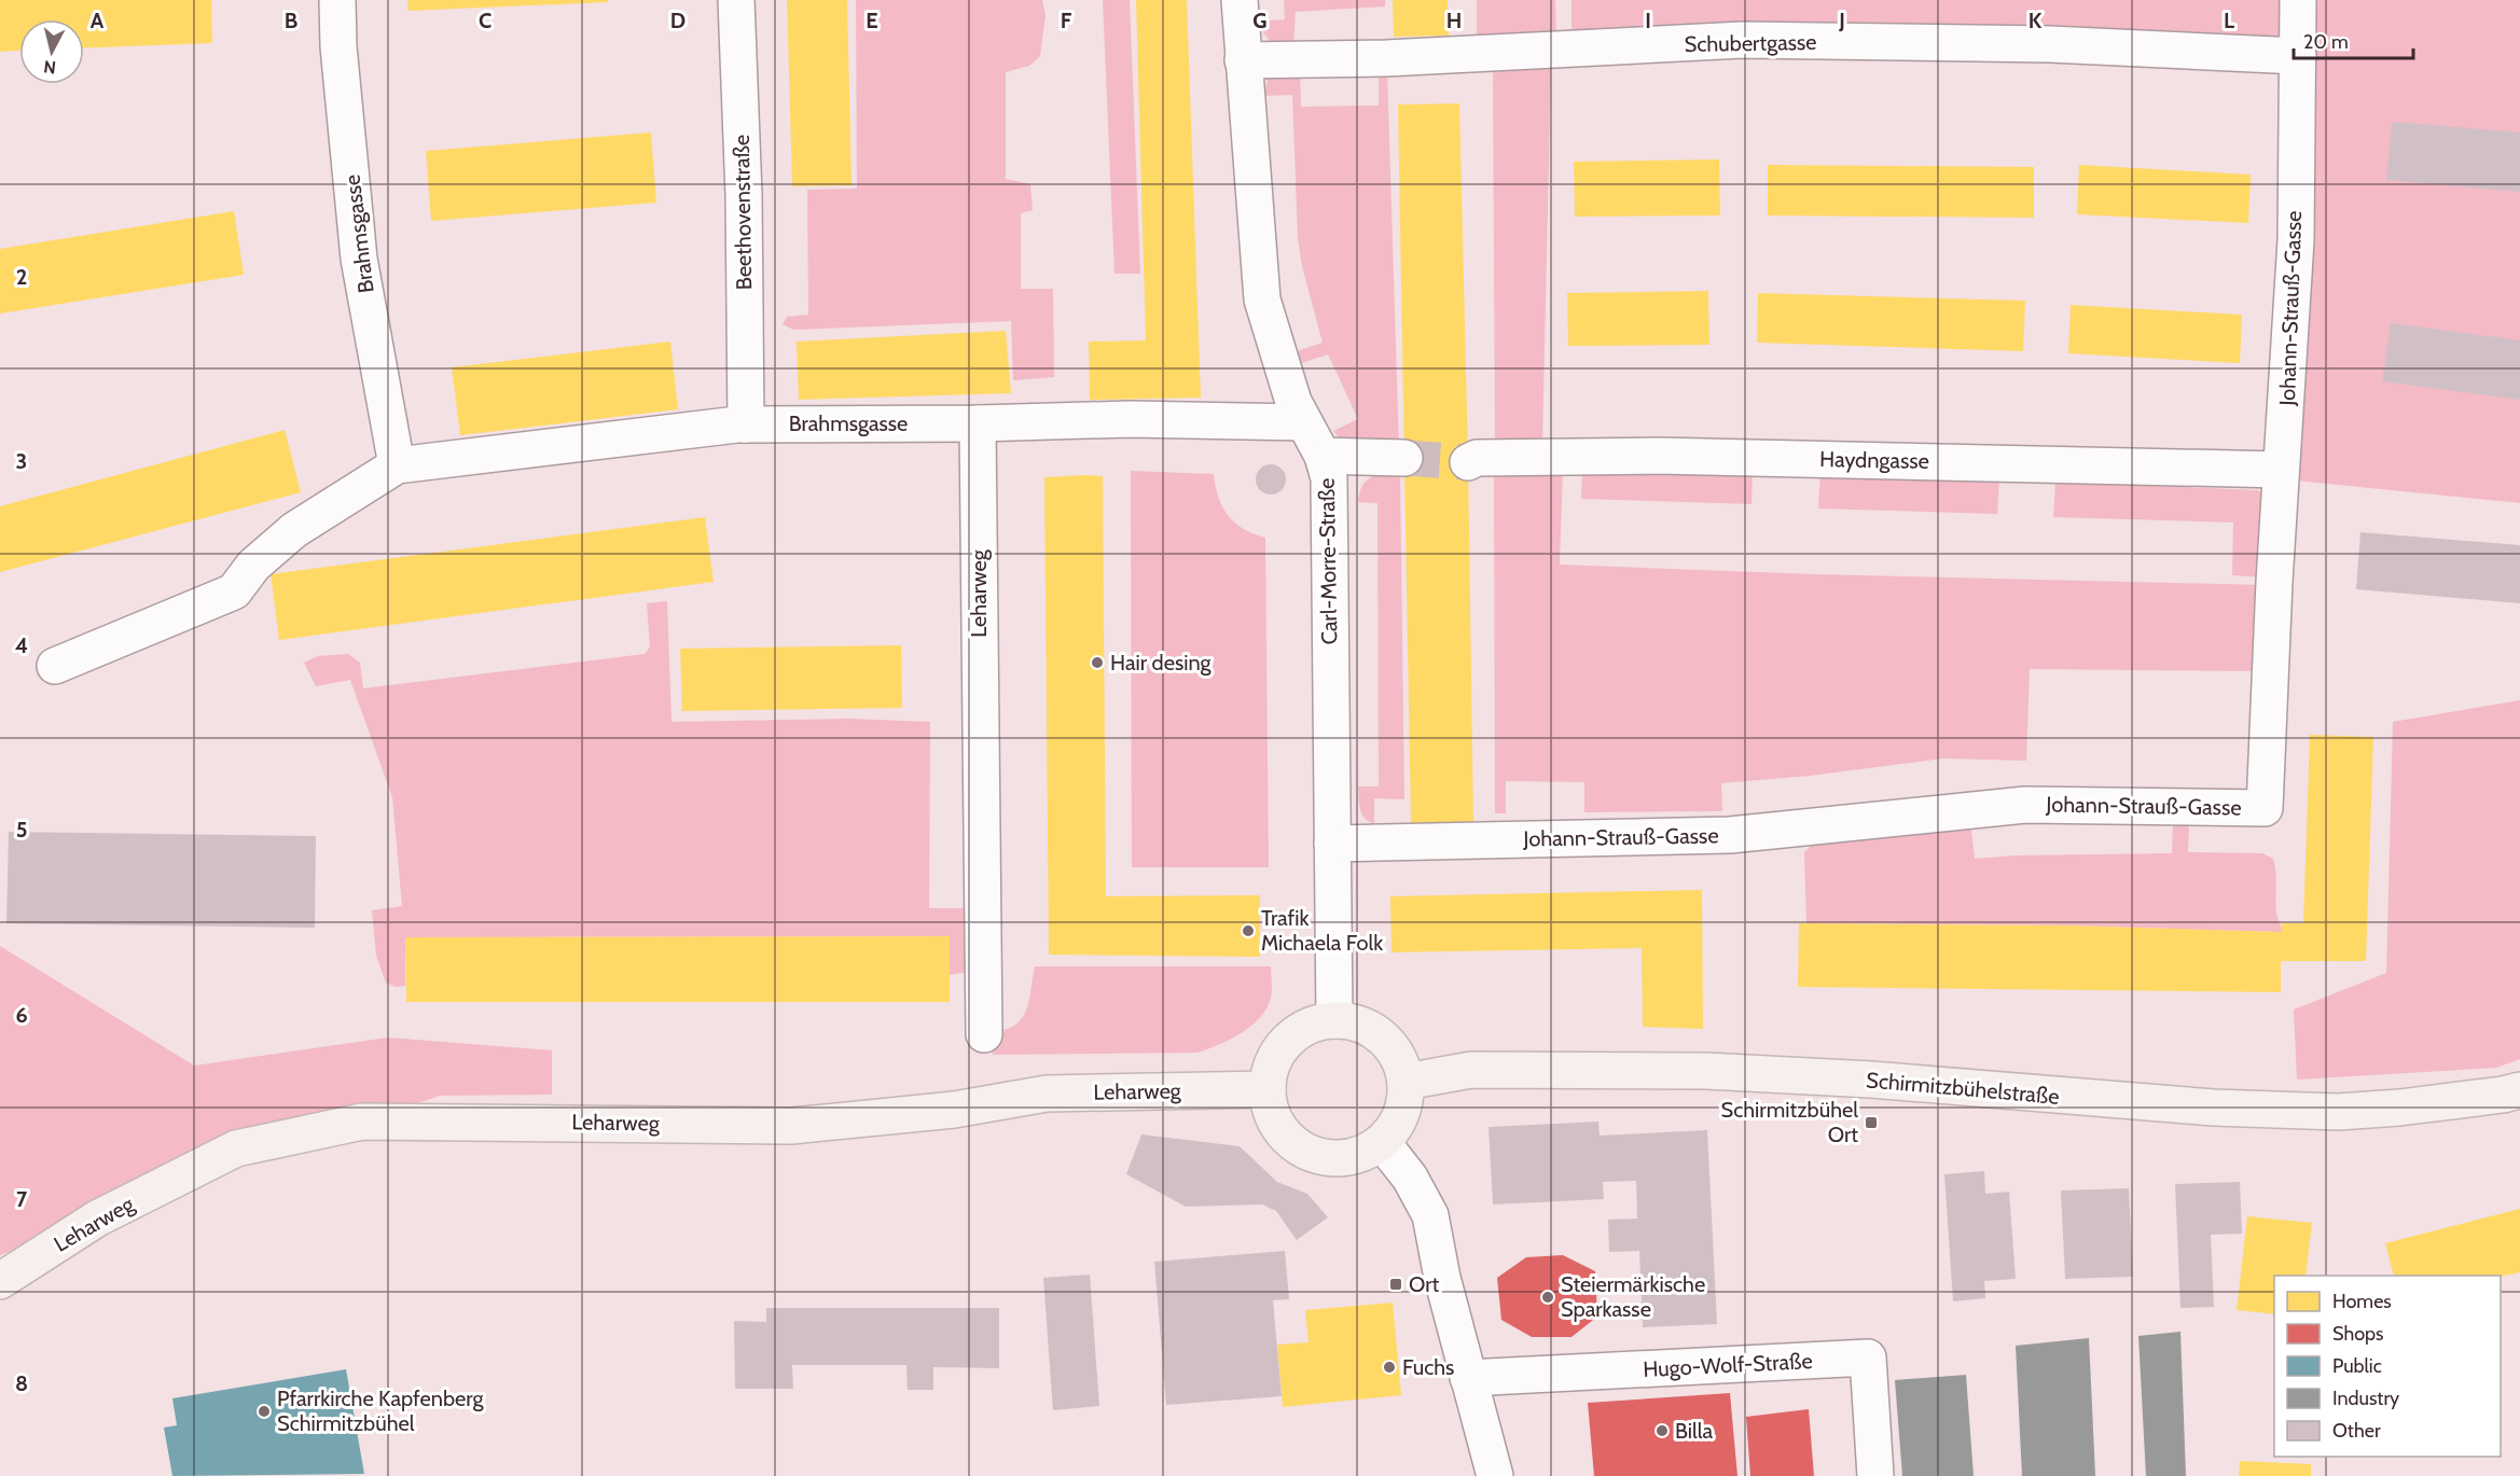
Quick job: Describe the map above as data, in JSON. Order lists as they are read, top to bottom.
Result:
{
  "streets": {
    "main road": ["Leharweg", "Schirmitzbühelstraße"],
    "street": [
      "Schubertgasse",
      "Beethovenstraße",
      "Brahmsgasse",
      "Johann-Strauß-Gasse",
      "Haydngasse",
      "Carl-Morre-Straße",
      "Hugo-Wolf-Straße"
    ]
  },
  "crossings": [
    ["Schubertgasse", "Johann-Strauß-Gasse"],
    ["Schubertgasse", "Carl-Morre-Straße"],
    ["Beethovenstraße", "Brahmsgasse"],
    ["Brahmsgasse", "Carl-Morre-Straße"],
    ["Brahmsgasse", "Leharweg"],
    ["Johann-Strauß-Gasse", "Haydngasse"],
    ["Johann-Strauß-Gasse", "Carl-Morre-Straße"],
    ["Carl-Morre-Straße", "Leharweg"],
    ["Carl-Morre-Straße", "Schirmitzbühelstraße"],
    ["Leharweg", "Schirmitzbühelstraße"]
  ],
  "places": {
    "other": [
      "Hair desing",
      "Trafik Michaela Folk",
      "Steiermärkische Sparkasse",
      "Fuchs",
      "Pfarrkirche Kapfenberg Schirmitzbühel",
      "Billa"
    ],
    "transit": ["Schirmitzbühel Ort", "Ort"]
  },
  "legend": [
    "Homes",
    "Shops",
    "Public",
    "Industry",
    "Other"
  ],
  "scale_bar": "20 m",
  "north": "bottom",
  "grid": {
    "columns": [
      "A",
      "B",
      "C",
      "D",
      "E",
      "F",
      "G",
      "H",
      "I",
      "J",
      "K",
      "L"
    ],
    "rows": [
      "2",
      "3",
      "4",
      "5",
      "6",
      "7",
      "8"
    ]
  }
}
